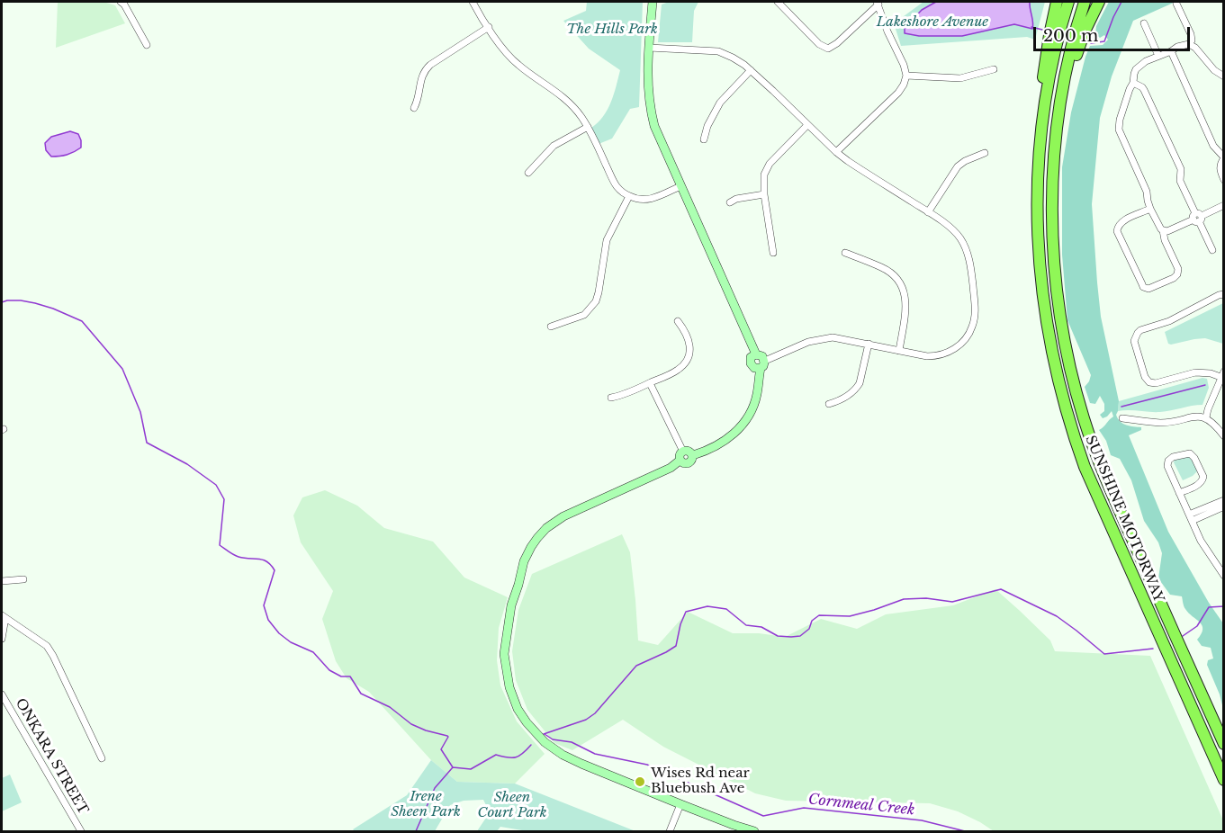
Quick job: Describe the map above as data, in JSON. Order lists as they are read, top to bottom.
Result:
{
  "streets": {
    "highway": ["SUNSHINE MOTORWAY"],
    "street": ["ONKARA STREET"]
  },
  "water": ["Cornmeal Creek"],
  "parks": [
    "Lakeshore Avenue",
    "The Hills Park",
    "Irene Sheen Park",
    "Sheen Court Park"
  ],
  "places": ["Wises Rd near Bluebush Ave"],
  "scale_bar": "200 m"
}
